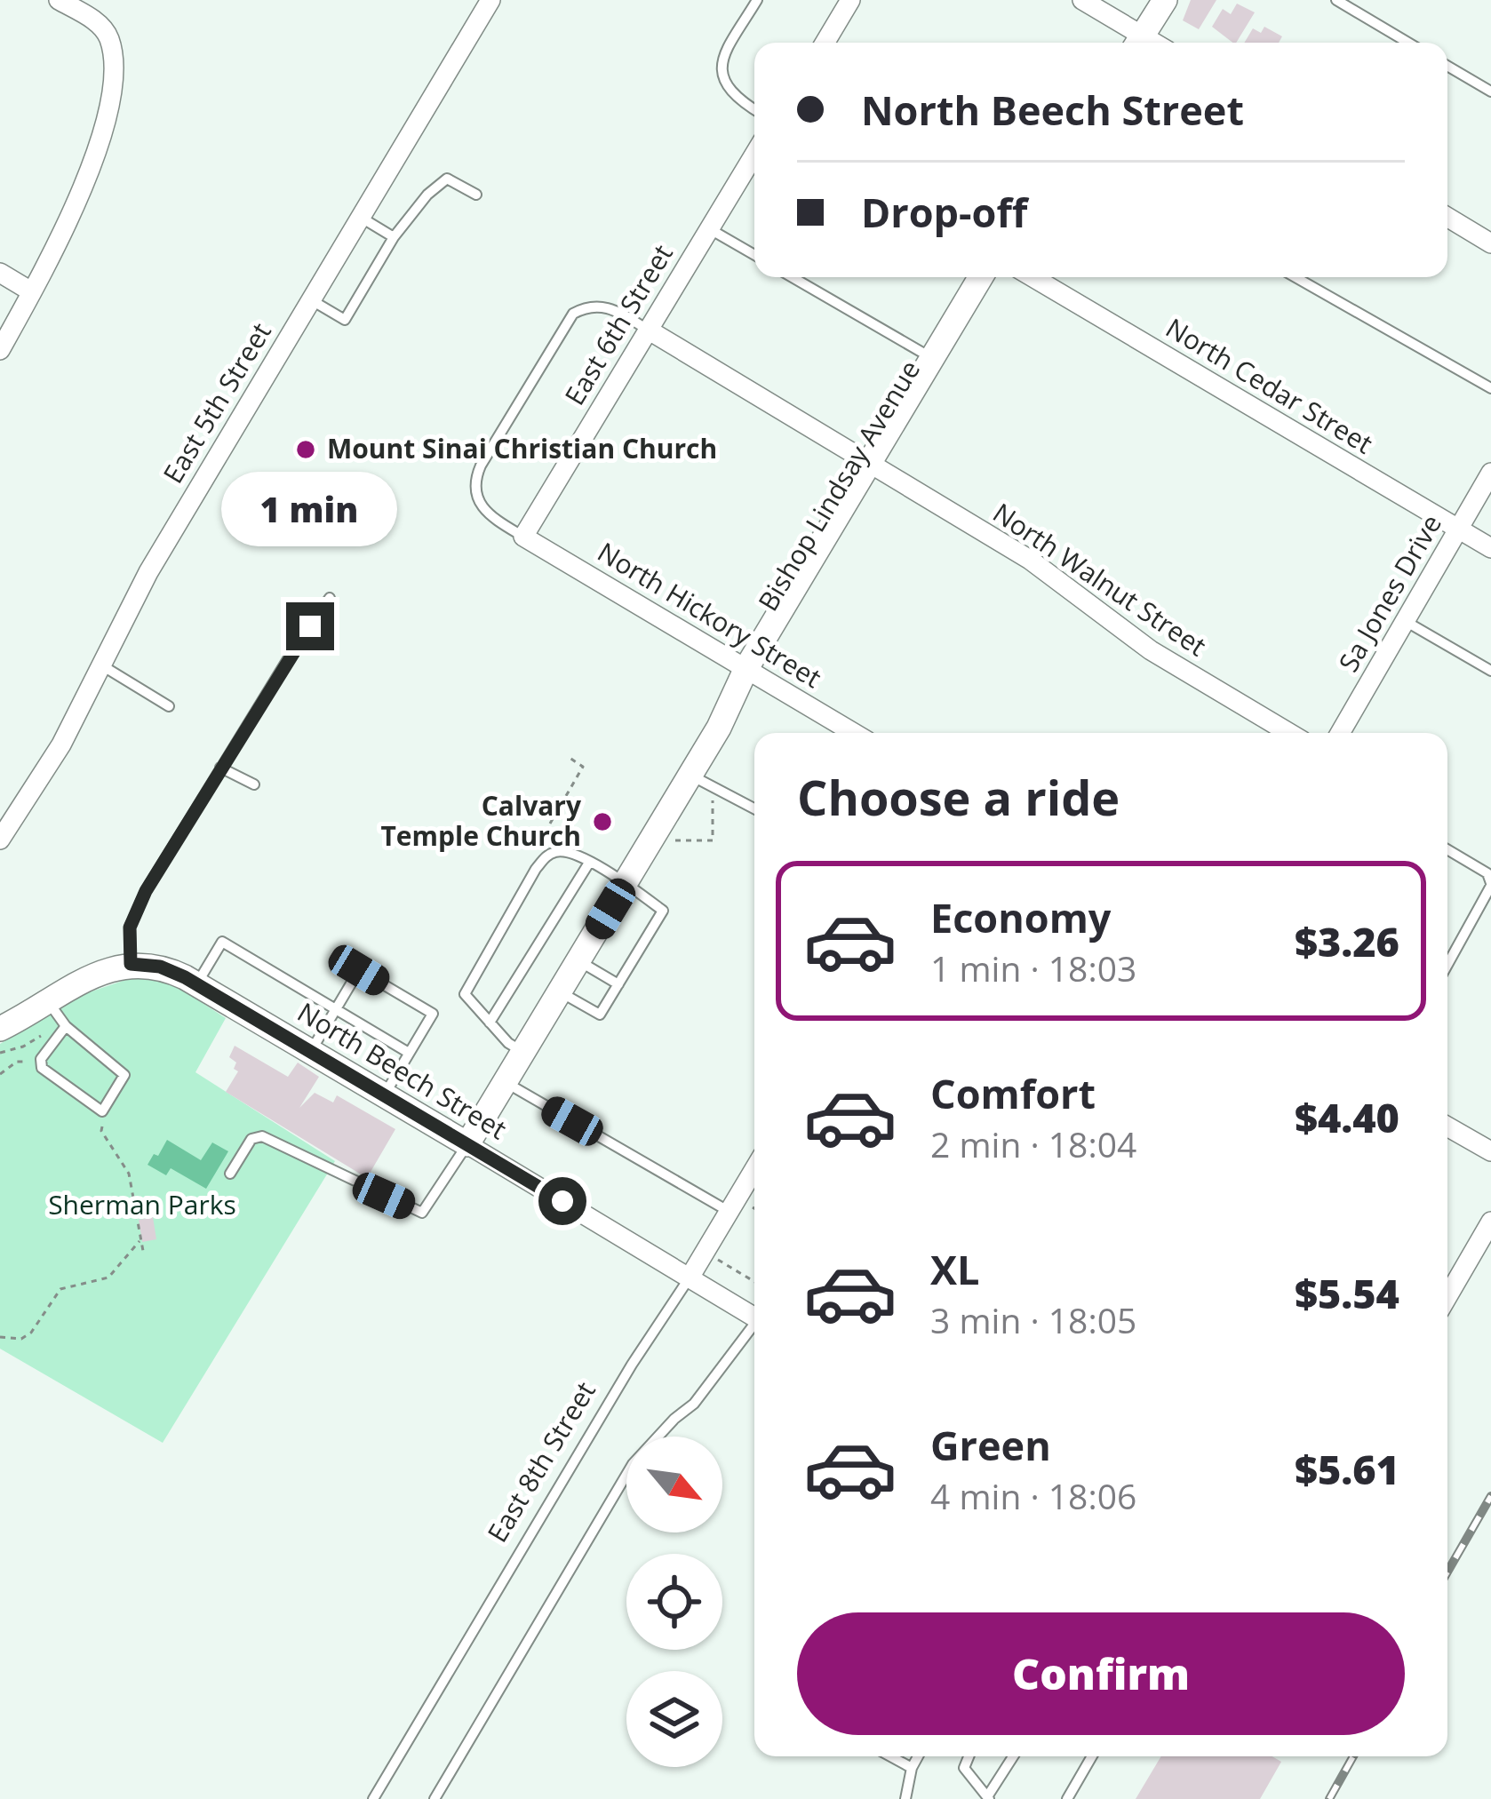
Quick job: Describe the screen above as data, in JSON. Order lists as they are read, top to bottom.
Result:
{
  "streets": {
    "street": [
      "East 6th Street",
      "North Cedar Street",
      "East 5th Street",
      "Bishop Lindsay Avenue",
      "North Walnut Street",
      "Sa Jones Drive",
      "North Hickory Street",
      "North Beech Street",
      "East 8th Street"
    ]
  },
  "crossings": [
    ["East 6th Street", "North Walnut Street"],
    ["East 6th Street", "North Hickory Street"],
    ["North Cedar Street", "Sa Jones Drive"],
    ["Bishop Lindsay Avenue", "North Walnut Street"],
    ["Bishop Lindsay Avenue", "North Hickory Street"],
    ["Bishop Lindsay Avenue", "North Beech Street"],
    ["North Beech Street", "East 8th Street"]
  ],
  "parks": ["Sherman Parks"],
  "places": ["Mount Sinai Christian Church", "Calvary Temple Church"],
  "north": "bottom right",
  "page": {
    "banner": ["North Beech Street", "Drop-off"],
    "bubble": "1 min",
    "heading": "Choose a ride",
    "list": [
      {
        "name": "Economy",
        "note": "1 min · 18:03",
        "value": "$3.26"
      },
      {
        "name": "Comfort",
        "note": "2 min · 18:04",
        "value": "$4.40"
      },
      {
        "name": "XL",
        "note": "3 min · 18:05",
        "value": "$5.54"
      },
      {
        "name": "Green",
        "note": "4 min · 18:06",
        "value": "$5.61"
      }
    ],
    "buttons": "Confirm"
  }
}
